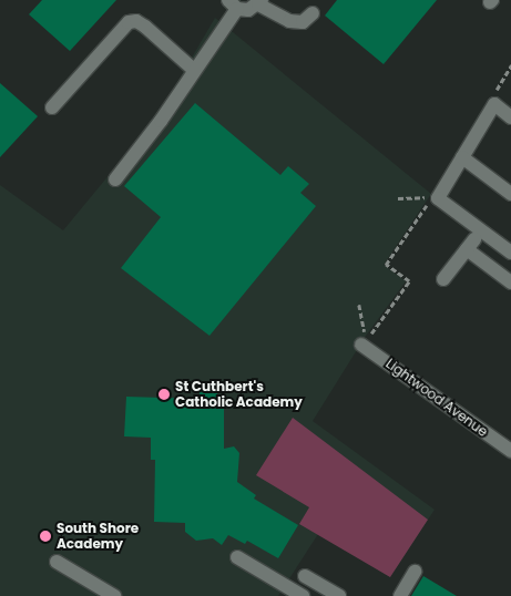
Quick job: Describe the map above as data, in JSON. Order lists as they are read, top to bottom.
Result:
{
  "streets": {
    "street": ["Lightwood Avenue"]
  },
  "places": ["St Cuthbert's Catholic Academy", "South Shore Academy"]
}
